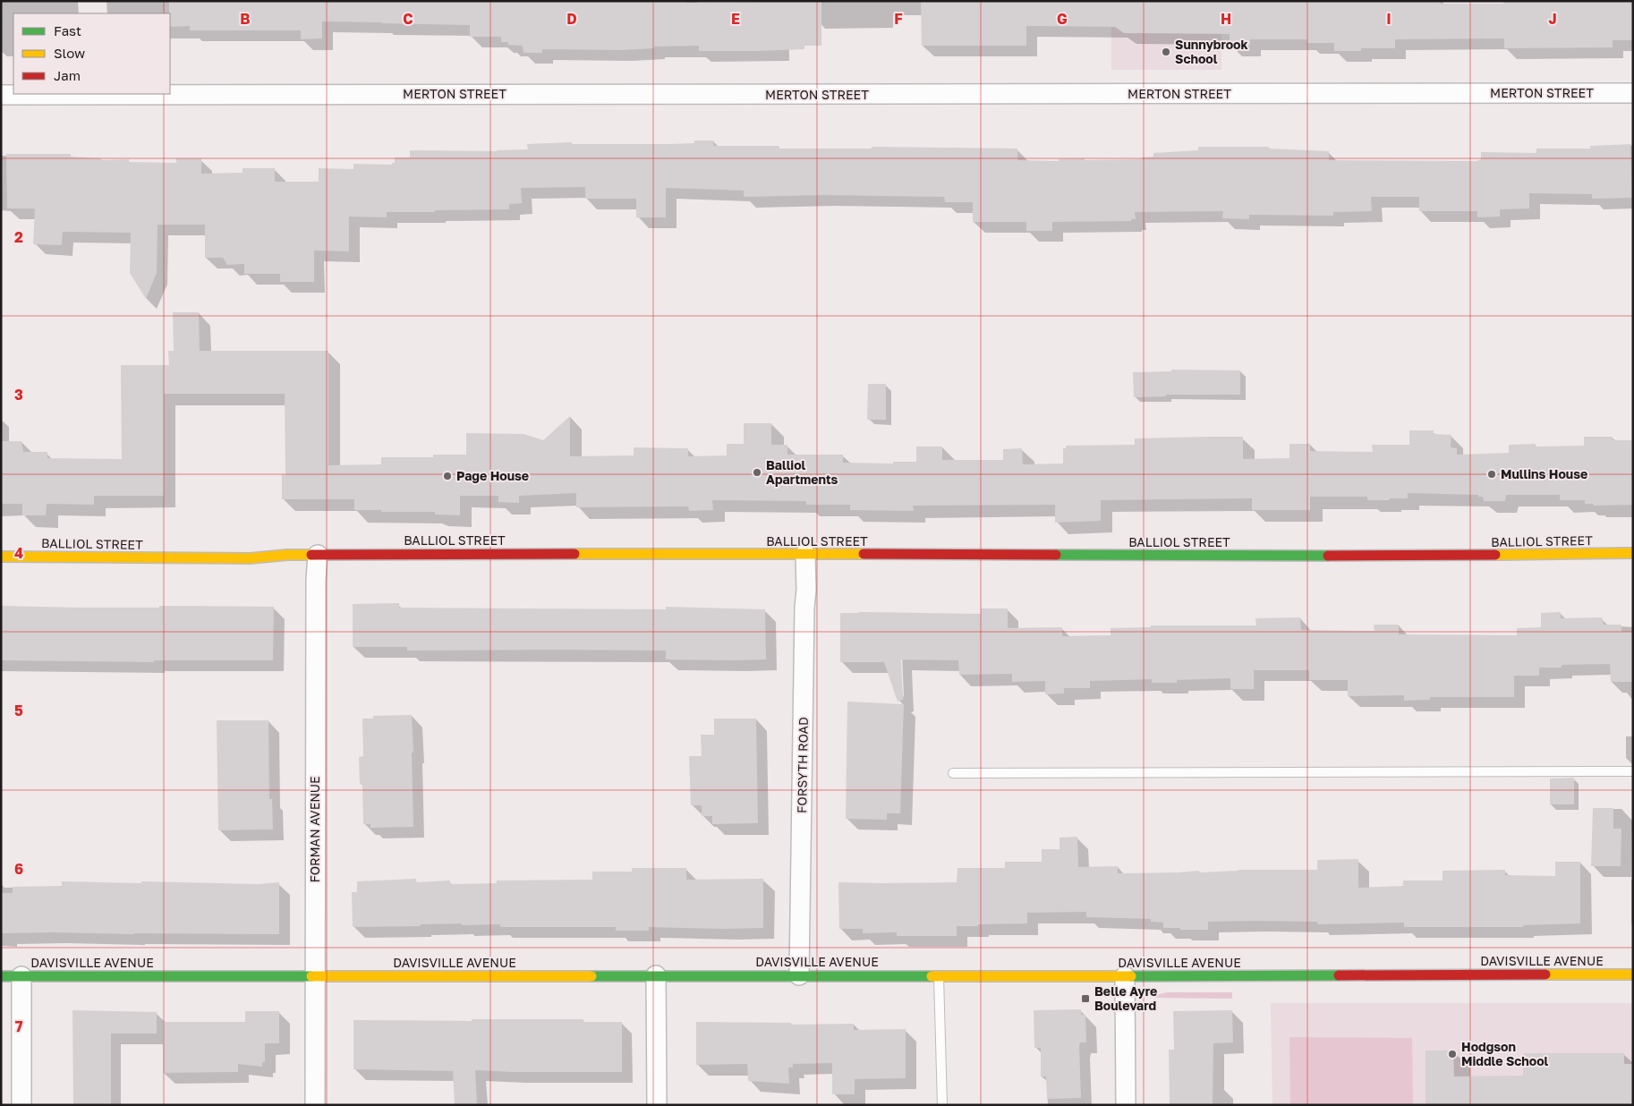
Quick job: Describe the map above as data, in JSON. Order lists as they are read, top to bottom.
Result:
{
  "streets": {
    "street": [
      "MERTON STREET",
      "BALLIOL STREET",
      "FORSYTH ROAD",
      "FORMAN AVENUE",
      "DAVISVILLE AVENUE"
    ]
  },
  "crossings": [
    ["BALLIOL STREET", "FORSYTH ROAD"],
    ["BALLIOL STREET", "FORMAN AVENUE"],
    ["FORSYTH ROAD", "DAVISVILLE AVENUE"],
    ["FORMAN AVENUE", "DAVISVILLE AVENUE"]
  ],
  "places": {
    "other": [
      "Sunnybrook School",
      "Balliol Apartments",
      "Mullins House",
      "Page House",
      "Hodgson Middle School"
    ],
    "transit": ["Belle Ayre Boulevard"]
  },
  "legend": ["Fast", "Slow", "Jam"],
  "grid": {
    "columns": [
      "B",
      "C",
      "D",
      "E",
      "F",
      "G",
      "H",
      "I",
      "J"
    ],
    "rows": [
      "2",
      "3",
      "4",
      "5",
      "6",
      "7"
    ]
  }
}
